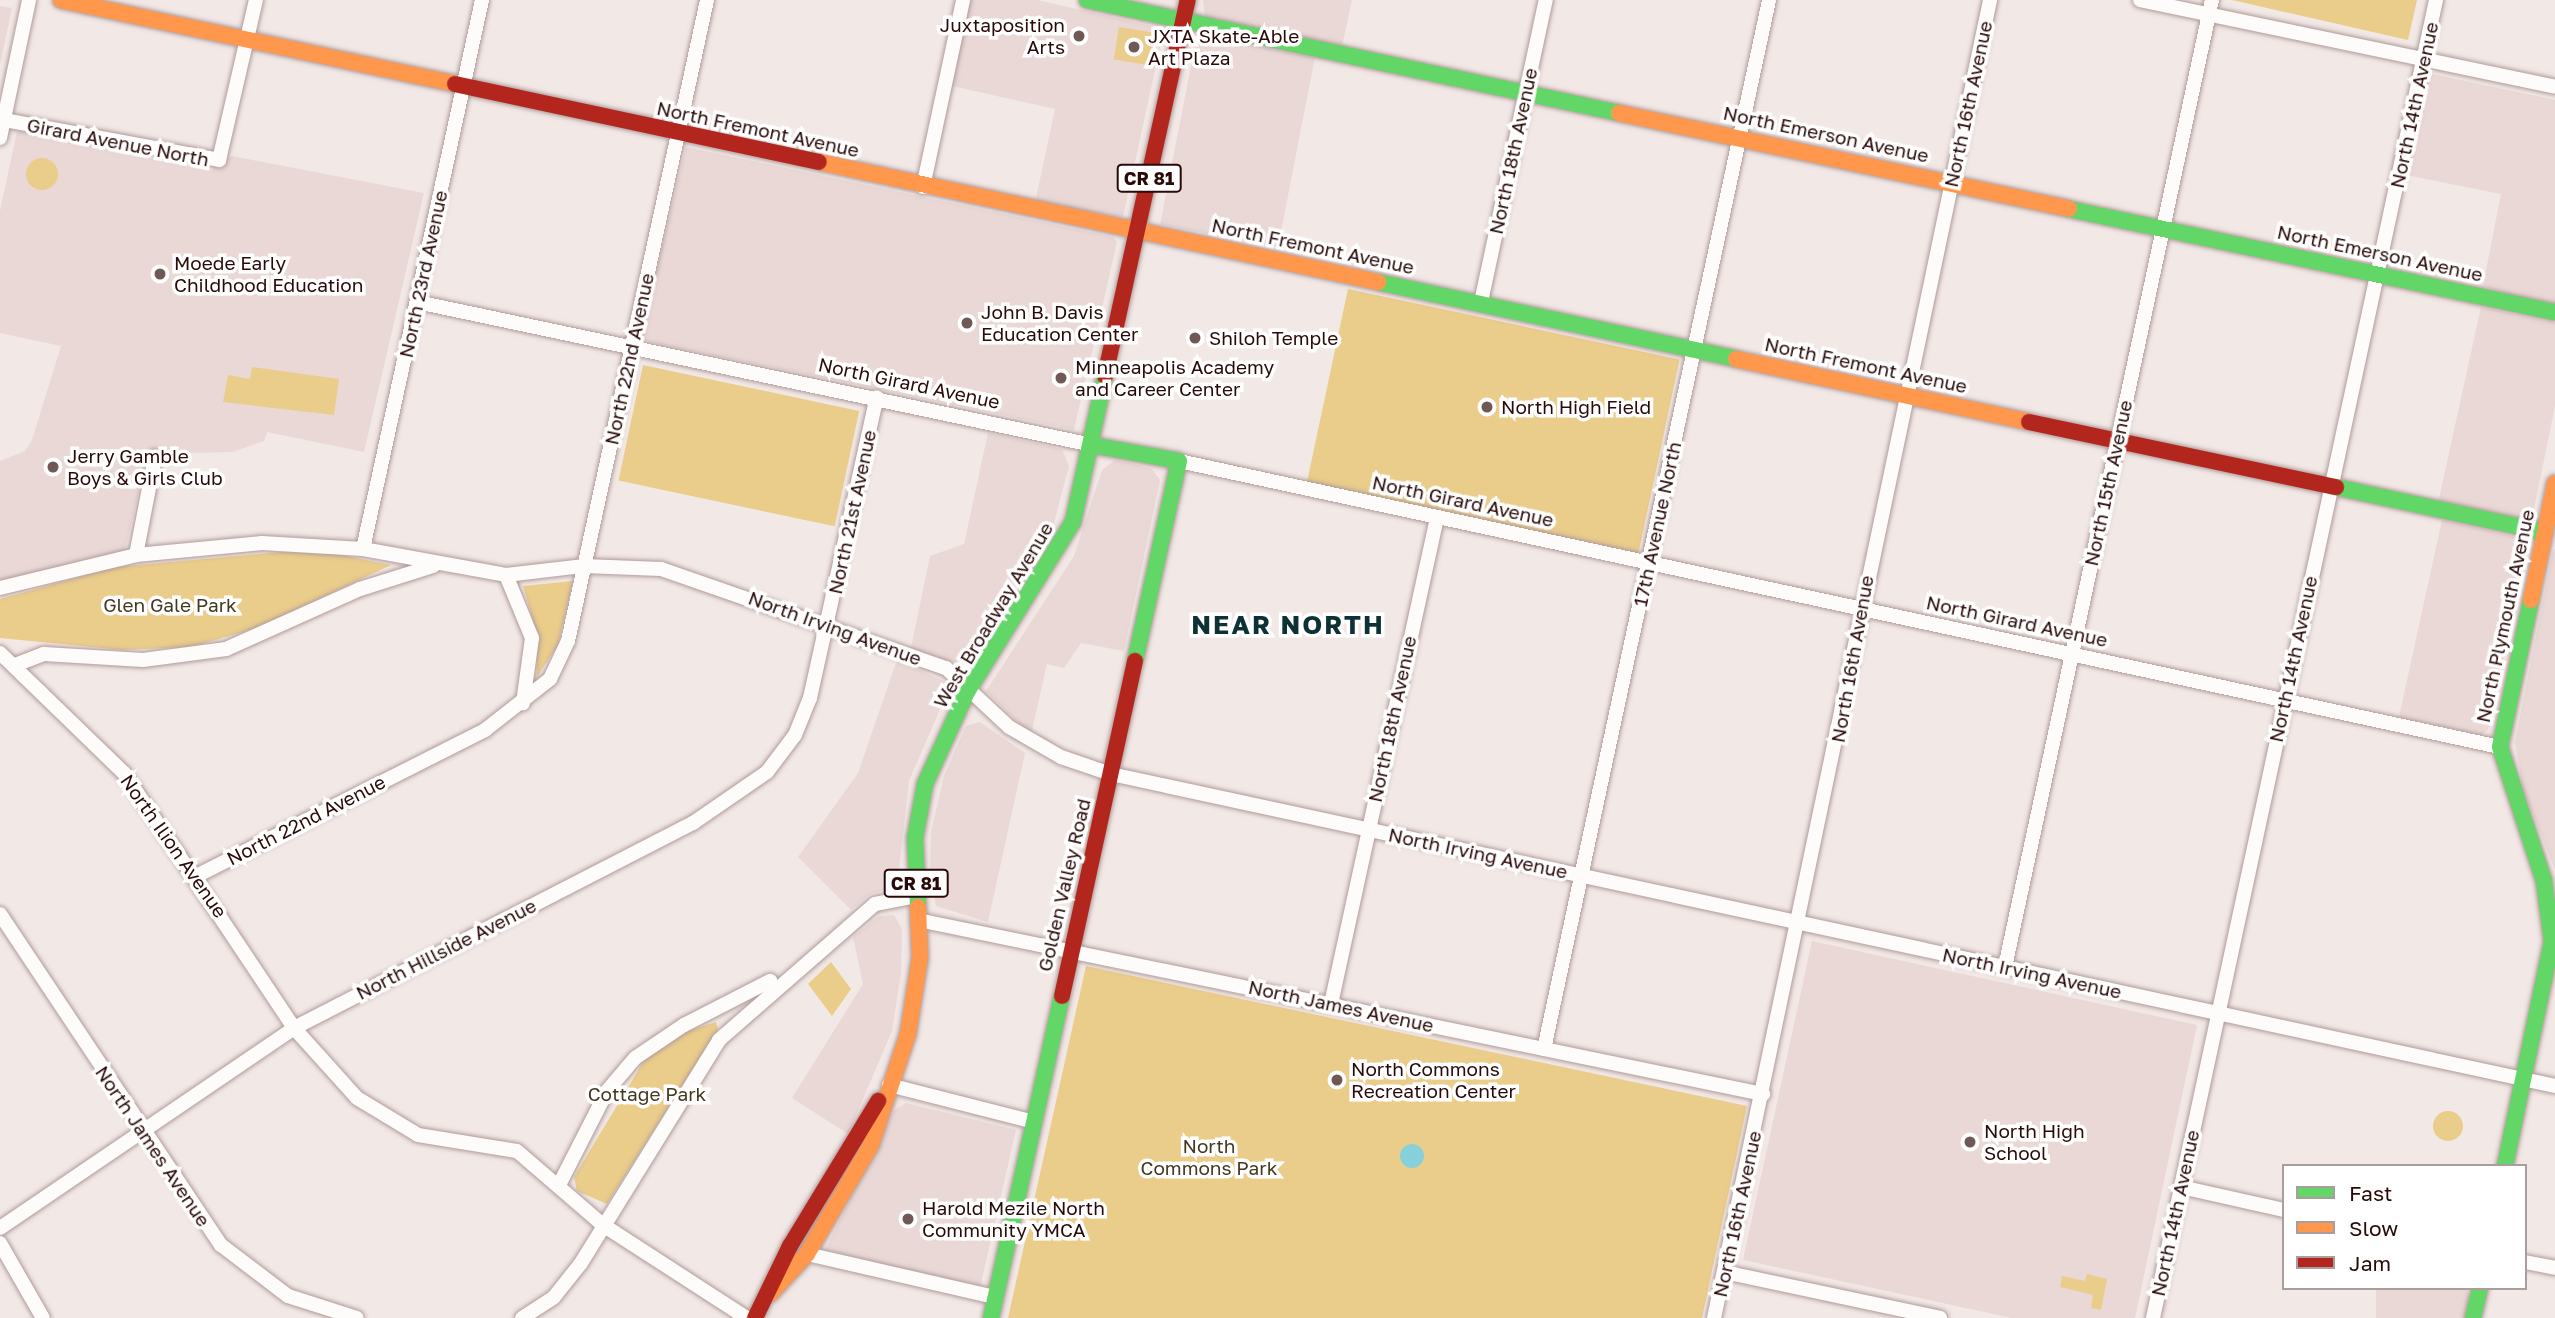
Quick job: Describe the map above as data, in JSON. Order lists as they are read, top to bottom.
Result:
{
  "streets": {
    "street": [
      "North 16th Avenue",
      "North 14th Avenue",
      "North Fremont Avenue",
      "North Emerson Avenue",
      "Girard Avenue North",
      "North 18th Avenue",
      "CR 81",
      "North 23rd Avenue",
      "North 22nd Avenue",
      "North Girard Avenue",
      "North 15th Avenue",
      "North 21st Avenue",
      "17th Avenue North",
      "West Broadway Avenue",
      "North Plymouth Avenue",
      "North Irving Avenue",
      "North Ilion Avenue",
      "Golden Valley Road",
      "North Hillside Avenue",
      "North James Avenue"
    ]
  },
  "crossings": [
    ["North 16th Avenue", "North Fremont Avenue"],
    ["North 16th Avenue", "North Emerson Avenue"],
    ["North 16th Avenue", "North Girard Avenue"],
    ["North 16th Avenue", "North Irving Avenue"],
    ["North 16th Avenue", "North James Avenue"],
    ["North 14th Avenue", "North Fremont Avenue"],
    ["North 14th Avenue", "North Emerson Avenue"],
    ["North 14th Avenue", "North Girard Avenue"],
    ["North 14th Avenue", "North Irving Avenue"],
    ["North Fremont Avenue", "Girard Avenue North"],
    ["North Fremont Avenue", "North 18th Avenue"],
    ["North Fremont Avenue", "North 23rd Avenue"],
    ["North Fremont Avenue", "North 22nd Avenue"],
    ["North Fremont Avenue", "North 15th Avenue"],
    ["North Fremont Avenue", "17th Avenue North"],
    ["North Fremont Avenue", "West Broadway Avenue"],
    ["North Fremont Avenue", "North Plymouth Avenue"],
    ["North Emerson Avenue", "North 18th Avenue"],
    ["North Emerson Avenue", "North 15th Avenue"],
    ["North Emerson Avenue", "17th Avenue North"],
    ["North Emerson Avenue", "West Broadway Avenue"],
    ["North 18th Avenue", "North Girard Avenue"],
    ["North 18th Avenue", "North Irving Avenue"],
    ["North 18th Avenue", "North James Avenue"],
    ["North 23rd Avenue", "North Girard Avenue"],
    ["North 23rd Avenue", "North Irving Avenue"],
    ["North 22nd Avenue", "North Girard Avenue"],
    ["North 22nd Avenue", "North Irving Avenue"],
    ["North 22nd Avenue", "North Ilion Avenue"],
    ["North Girard Avenue", "North 15th Avenue"],
    ["North Girard Avenue", "North 21st Avenue"],
    ["North Girard Avenue", "17th Avenue North"],
    ["North Girard Avenue", "West Broadway Avenue"],
    ["North Girard Avenue", "North Plymouth Avenue"],
    ["North Girard Avenue", "Golden Valley Road"],
    ["North 15th Avenue", "North Irving Avenue"],
    ["North 21st Avenue", "North Irving Avenue"],
    ["North 21st Avenue", "North Hillside Avenue"],
    ["17th Avenue North", "North Irving Avenue"],
    ["17th Avenue North", "North James Avenue"],
    ["West Broadway Avenue", "North Irving Avenue"],
    ["West Broadway Avenue", "North James Avenue"],
    ["North Plymouth Avenue", "North Irving Avenue"],
    ["North Irving Avenue", "North Ilion Avenue"],
    ["North Irving Avenue", "Golden Valley Road"],
    ["North Irving Avenue", "North Hillside Avenue"],
    ["North Ilion Avenue", "North Hillside Avenue"],
    ["Golden Valley Road", "North James Avenue"],
    ["North Hillside Avenue", "North James Avenue"]
  ],
  "districts": ["NEAR NORTH"],
  "parks": ["Glen Gale Park", "Cottage Park", "North Commons Park"],
  "places": [
    "Juxtaposition Arts",
    "JXTA Skate-Able Art Plaza",
    "Moede Early Childhood Education",
    "John B. Davis Education Center",
    "Shiloh Temple",
    "Minneapolis Academy and Career Center",
    "North High Field",
    "Jerry Gamble Boys & Girls Club",
    "North Commons Recreation Center",
    "North High School",
    "Harold Mezile North Community YMCA"
  ],
  "legend": ["Fast", "Slow", "Jam"]
}
